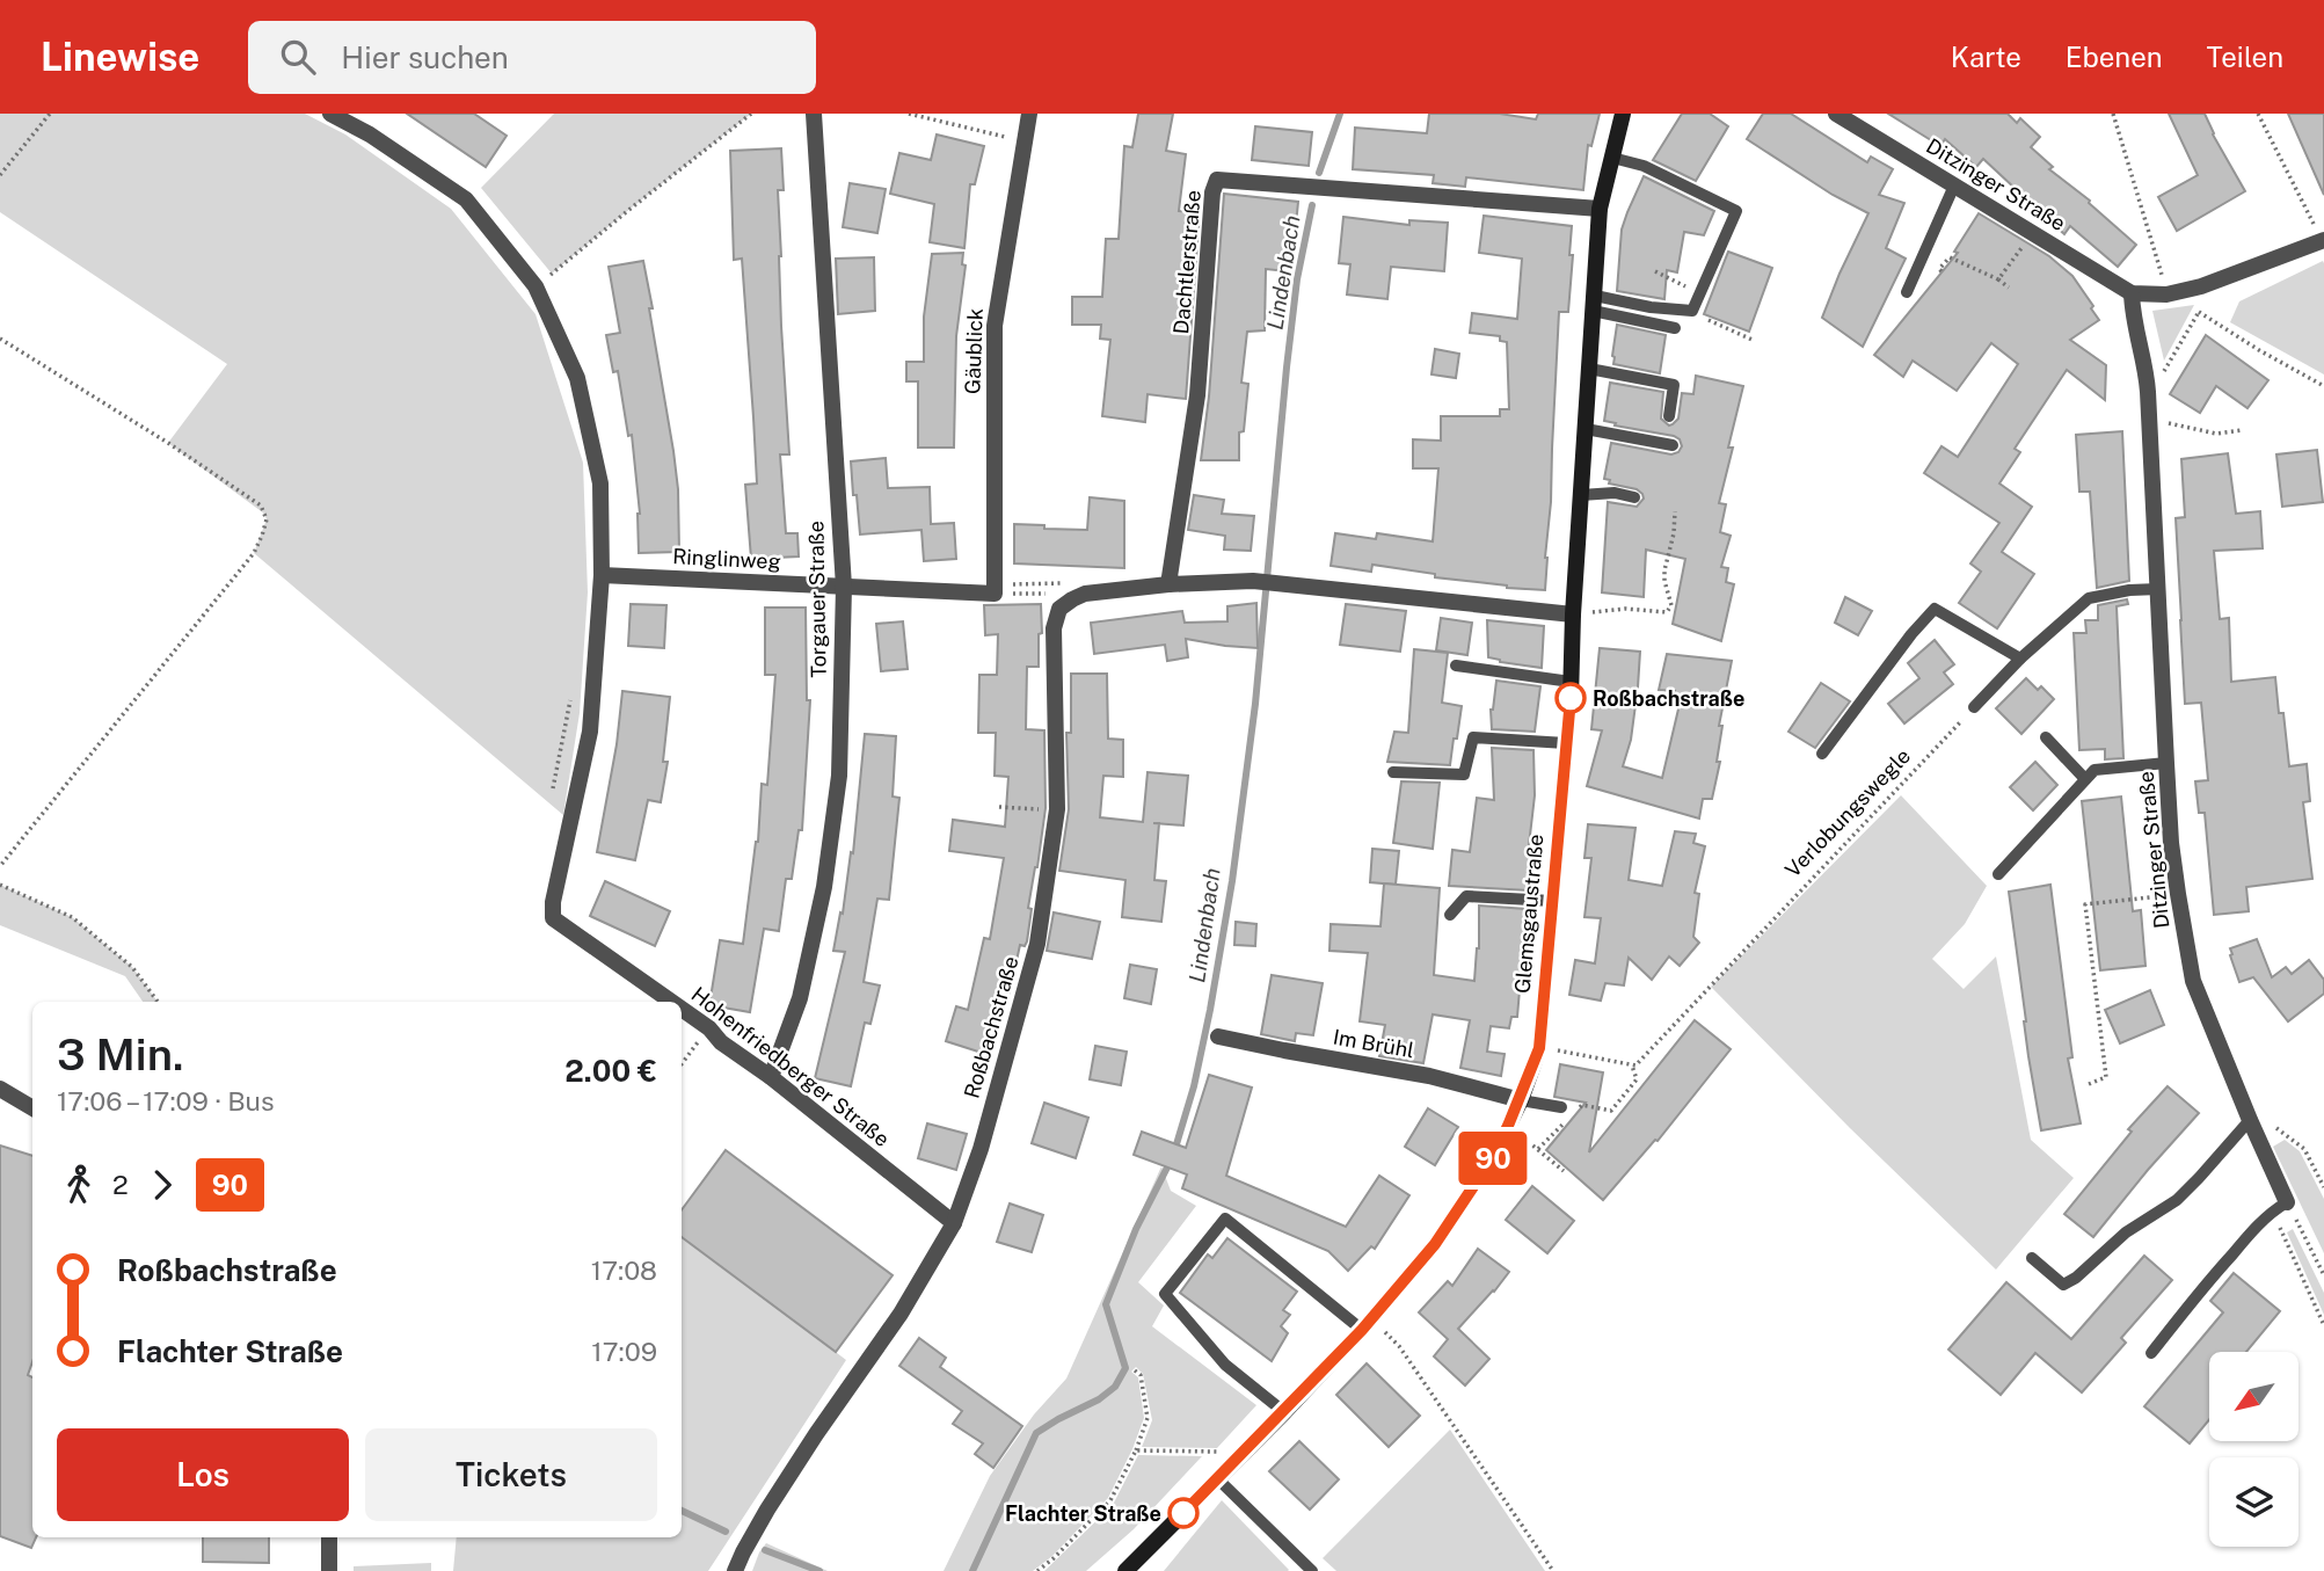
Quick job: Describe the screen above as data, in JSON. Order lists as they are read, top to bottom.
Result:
{
  "streets": {
    "main road": ["Glemsgaustraße"],
    "street": [
      "Ditzinger Straße",
      "Dachtlerstraße",
      "Gäublick",
      "Ringlinweg",
      "Torgauer Straße",
      "Roßbachstraße",
      "Im Brühl",
      "Hohenfriedberger Straße"
    ],
    "path": ["Verlobungswegle"]
  },
  "crossings": [
    ["Dachtlerstraße", "Glemsgaustraße"],
    ["Gäublick", "Ringlinweg"],
    ["Ringlinweg", "Torgauer Straße"],
    ["Ringlinweg", "Hohenfriedberger Straße"],
    ["Torgauer Straße", "Hohenfriedberger Straße"],
    ["Glemsgaustraße", "Im Brühl"],
    ["Roßbachstraße", "Hohenfriedberger Straße"]
  ],
  "water": ["Lindenbach"],
  "places": ["Roßbachstraße", "Flachter Straße"],
  "lines": ["bus line 90"],
  "north": "bottom left",
  "page": {
    "header": "Linewise",
    "search": "Hier suchen",
    "nav": ["Karte", "Ebenen", "Teilen"],
    "on_map": "90",
    "heading": ["3 Min.", "17:06 – 17:09 · Bus", "2.00 €"],
    "legs": ["2", "90"],
    "list": [
      {
        "name": "Roßbachstraße",
        "value": "17:08"
      },
      {
        "name": "Flachter Straße",
        "value": "17:09"
      }
    ],
    "buttons": ["Los", "Tickets"]
  }
}
